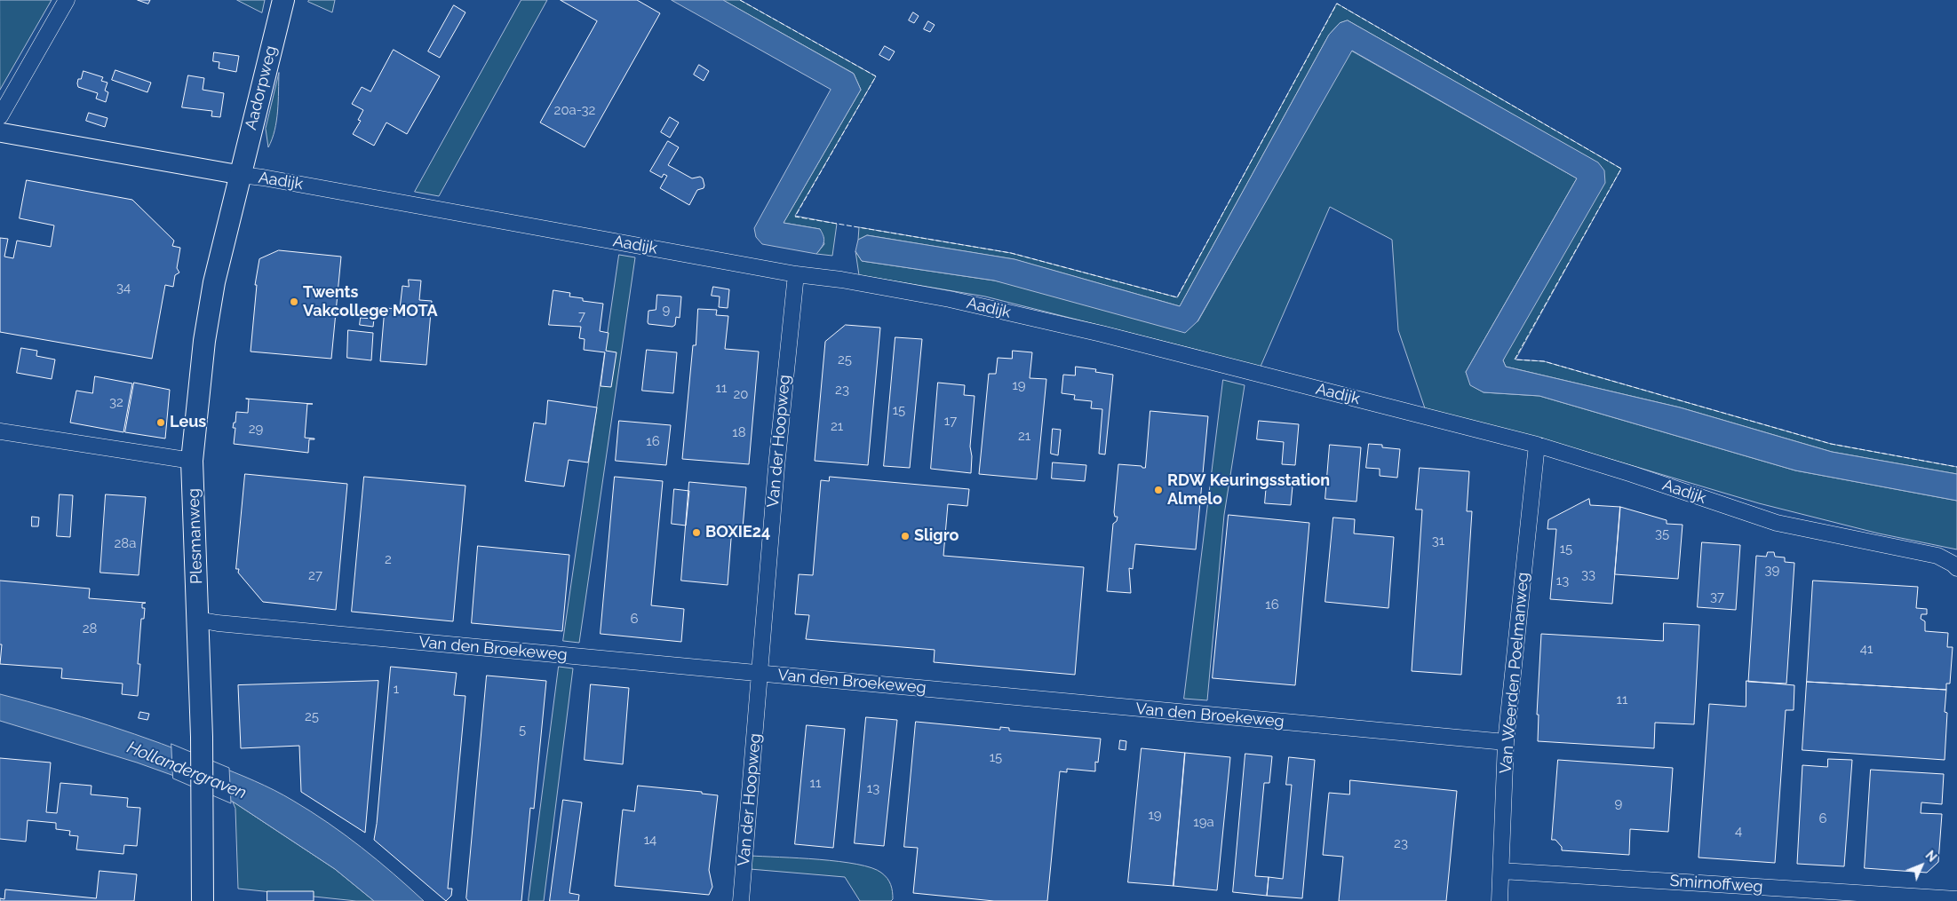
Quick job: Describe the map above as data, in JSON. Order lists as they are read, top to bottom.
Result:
{
  "streets": {
    "main road": ["Aadorpweg", "Plesmanweg"],
    "street": [
      "Aadijk",
      "Van der Hoopweg",
      "Van den Broekeweg",
      "Van Weerden Poelmanweg",
      "Smirnoffweg"
    ]
  },
  "crossings": [
    ["Aadorpweg", "Aadijk"],
    ["Aadorpweg", "Plesmanweg"],
    ["Aadijk", "Van der Hoopweg"],
    ["Aadijk", "Plesmanweg"],
    ["Aadijk", "Van Weerden Poelmanweg"],
    ["Van der Hoopweg", "Van den Broekeweg"],
    ["Plesmanweg", "Van den Broekeweg"],
    ["Van den Broekeweg", "Van Weerden Poelmanweg"],
    ["Van Weerden Poelmanweg", "Smirnoffweg"]
  ],
  "water": ["Hollandergraven"],
  "places": [
    "Twents Vakcollege MOTA",
    "Leus",
    "RDW Keuringsstation Almelo",
    "BOXIE24",
    "Sligro"
  ],
  "house_numbers": [
    "20a-32",
    "34",
    "9",
    "7",
    "25",
    "19",
    "11",
    "23",
    "20",
    "32",
    "15",
    "17",
    "21",
    "29",
    "18",
    "21",
    "16",
    "35",
    "31",
    "28a",
    "15",
    "2",
    "39",
    "33",
    "27",
    "13",
    "37",
    "16",
    "6",
    "28",
    "41",
    "1",
    "11",
    "25",
    "5",
    "15",
    "11",
    "13",
    "9",
    "19",
    "6",
    "19a",
    "4",
    "14",
    "23"
  ],
  "north": "top right"
}
